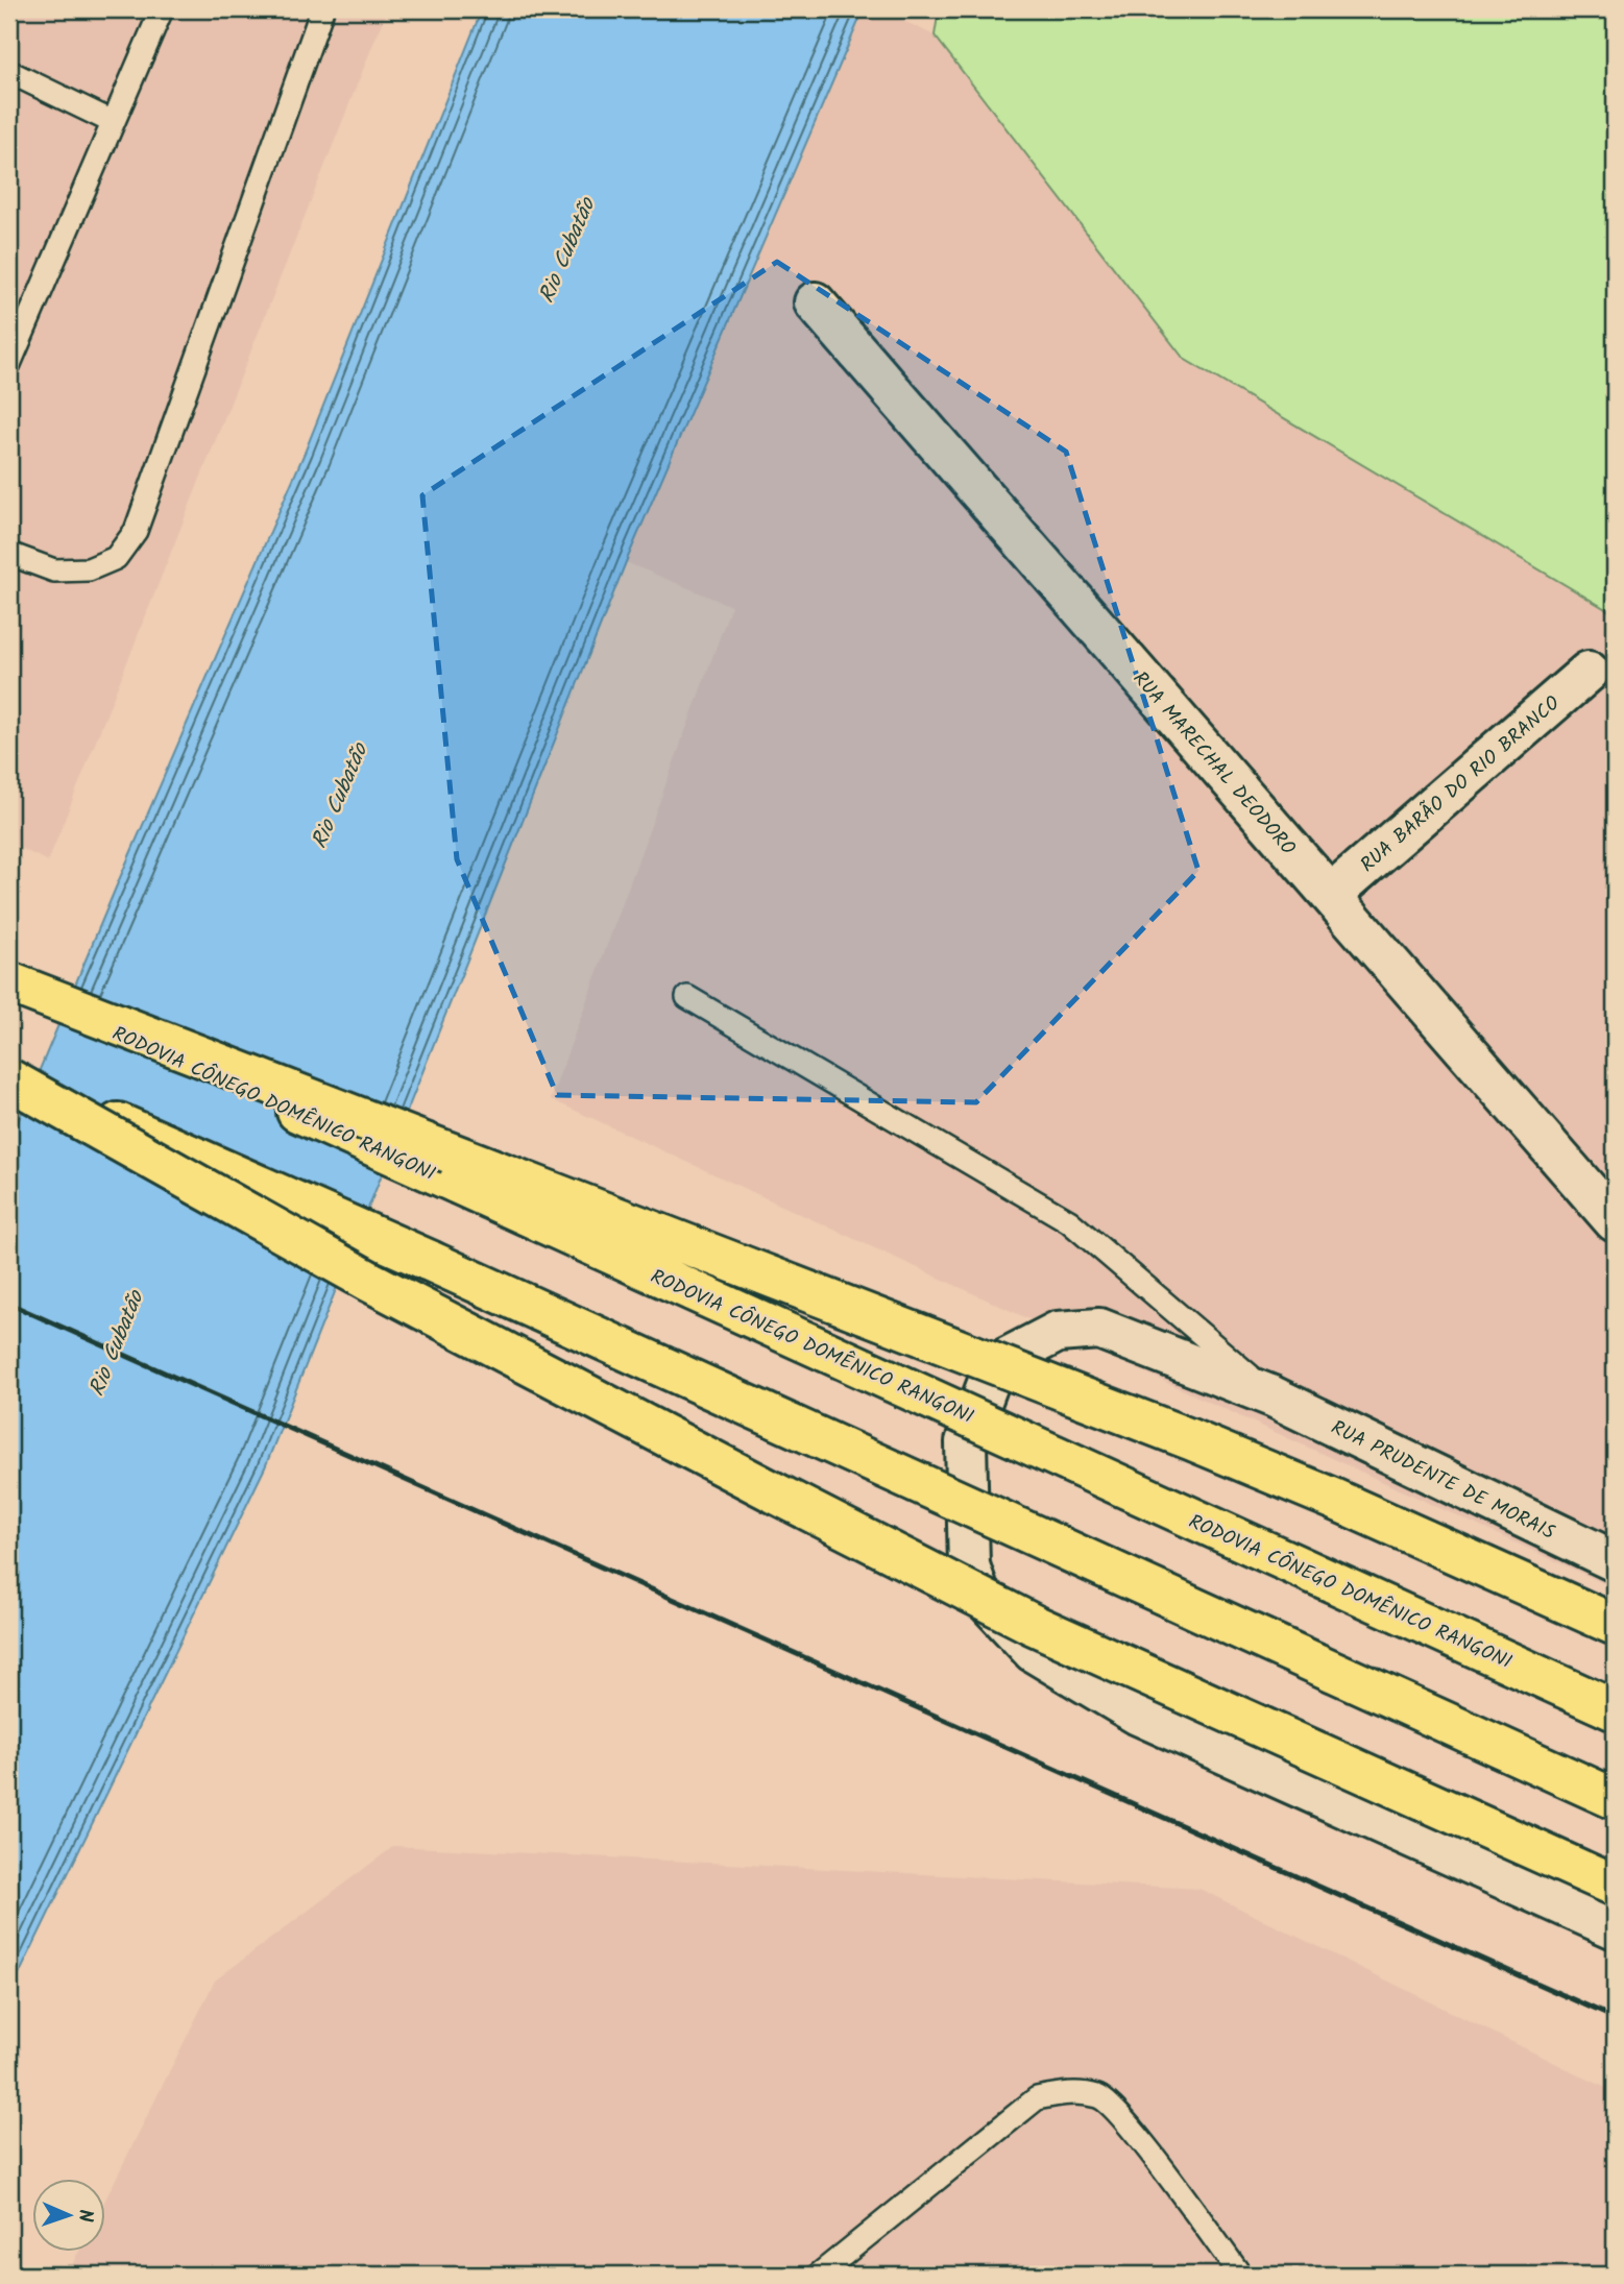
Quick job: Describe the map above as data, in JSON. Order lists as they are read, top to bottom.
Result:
{
  "streets": {
    "highway": ["RODOVIA CÔNEGO DOMÊNICO RANGONI"],
    "street": ["RUA MARECHAL DEODORO", "RUA BARÃO DO RIO BRANCO", "RUA PRUDENTE DE MORAIS"]
  },
  "crossings": [
    ["RUA MARECHAL DEODORO", "RUA BARÃO DO RIO BRANCO"]
  ],
  "water": ["Rio Cubatão"],
  "north": "right"
}
